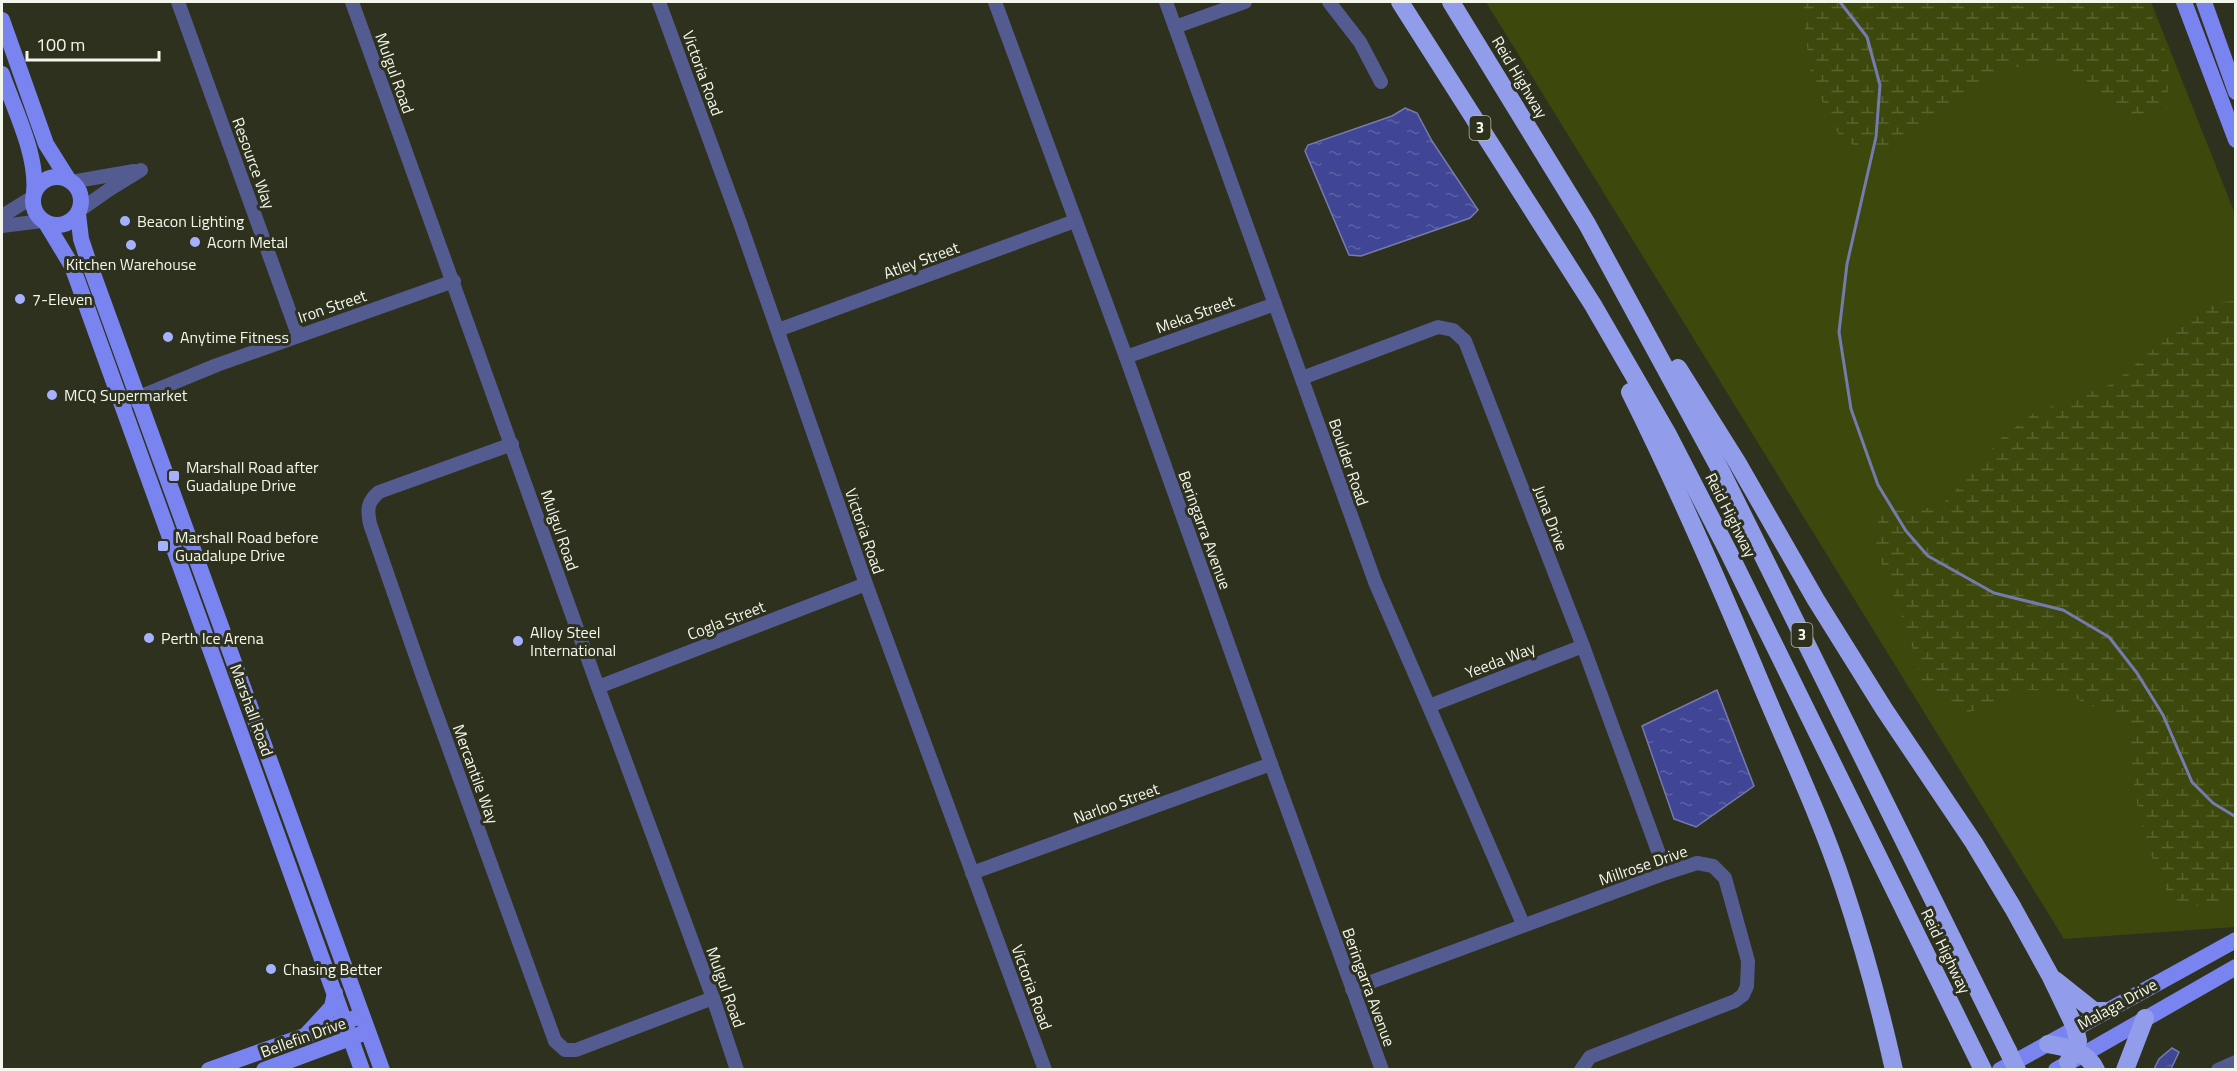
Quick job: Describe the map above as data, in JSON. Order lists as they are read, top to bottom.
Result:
{
  "streets": {
    "highway": ["Reid Highway", "3"],
    "main road": ["Marshall Road", "Malaga Drive", "Bellefin Drive"],
    "street": [
      "Mulgul Road",
      "Victoria Road",
      "Resource Way",
      "Atley Street",
      "Iron Street",
      "Meka Street",
      "Boulder Road",
      "Juna Drive",
      "Beringarra Avenue",
      "Cogla Street",
      "Yeeda Way",
      "Mercantile Way",
      "Narloo Street",
      "Millrose Drive"
    ]
  },
  "crossings": [
    ["Mulgul Road", "Iron Street"],
    ["Mulgul Road", "Cogla Street"],
    ["Mulgul Road", "Mercantile Way"],
    ["Victoria Road", "Atley Street"],
    ["Victoria Road", "Cogla Street"],
    ["Victoria Road", "Narloo Street"],
    ["Resource Way", "Iron Street"],
    ["Atley Street", "Beringarra Avenue"],
    ["Iron Street", "Marshall Road"],
    ["Meka Street", "Boulder Road"],
    ["Meka Street", "Beringarra Avenue"],
    ["Boulder Road", "Juna Drive"],
    ["Boulder Road", "Yeeda Way"],
    ["Boulder Road", "Millrose Drive"],
    ["Juna Drive", "Yeeda Way"],
    ["Juna Drive", "Millrose Drive"],
    ["Beringarra Avenue", "Narloo Street"],
    ["Beringarra Avenue", "Millrose Drive"],
    ["Marshall Road", "Bellefin Drive"]
  ],
  "places": {
    "other": [
      "Beacon Lighting",
      "Acorn Metal",
      "Kitchen Warehouse",
      "7-Eleven",
      "Anytime Fitness",
      "MCQ Supermarket",
      "Perth Ice Arena",
      "Alloy Steel International",
      "Chasing Better"
    ],
    "transit": ["Marshall Road after Guadalupe Drive", "Marshall Road before Guadalupe Drive"]
  },
  "scale_bar": "100 m"
}
